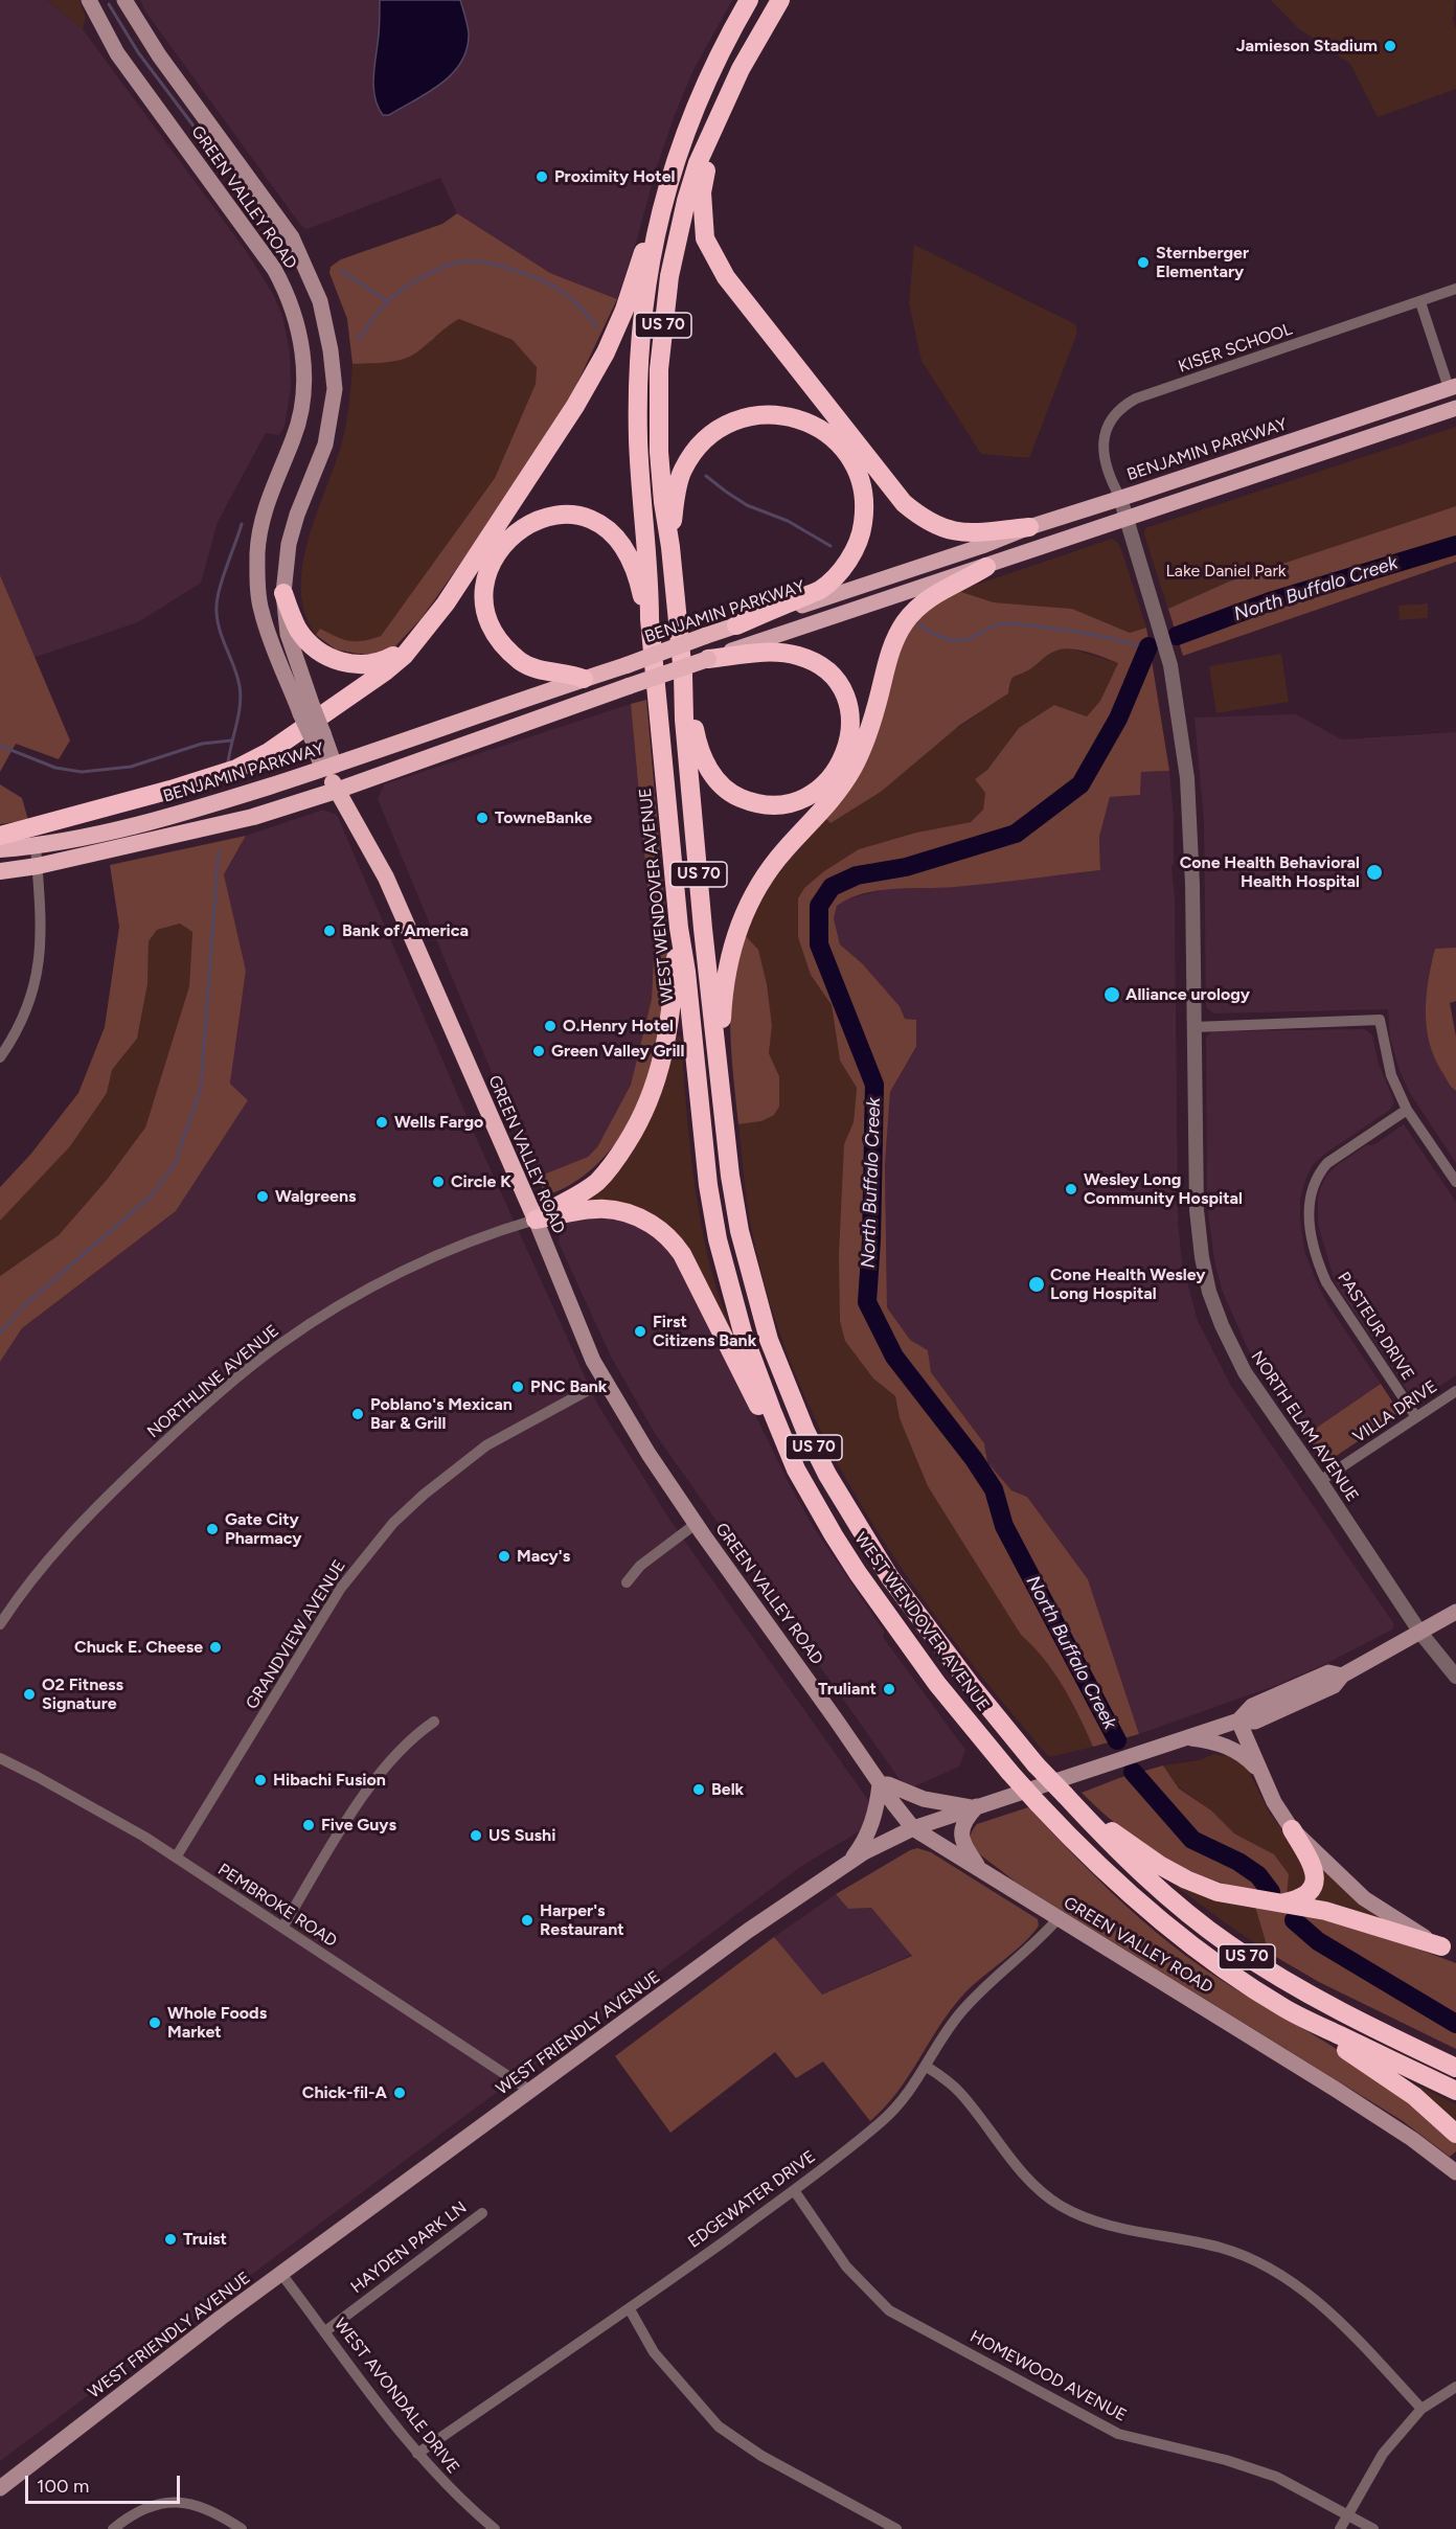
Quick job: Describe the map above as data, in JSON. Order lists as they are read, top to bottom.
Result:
{
  "streets": {
    "highway": [
      "GREEN VALLEY ROAD",
      "US 70",
      "BENJAMIN PARKWAY",
      "WEST WENDOVER AVENUE"
    ],
    "main road": ["WEST FRIENDLY AVENUE"],
    "street": [
      "KISER SCHOOL",
      "PASTEUR DRIVE",
      "NORTHLINE AVENUE",
      "VILLA DRIVE",
      "NORTH ELAM AVENUE",
      "GRANDVIEW AVENUE",
      "PEMBROKE ROAD",
      "EDGEWATER DRIVE",
      "HAYDEN PARK LN",
      "HOMEWOOD AVENUE",
      "WEST AVONDALE DRIVE"
    ]
  },
  "crossings": [
    ["GREEN VALLEY ROAD", "BENJAMIN PARKWAY"],
    ["GREEN VALLEY ROAD", "NORTHLINE AVENUE"],
    ["GREEN VALLEY ROAD", "GRANDVIEW AVENUE"],
    ["GREEN VALLEY ROAD", "WEST FRIENDLY AVENUE"],
    ["GREEN VALLEY ROAD", "EDGEWATER DRIVE"],
    ["KISER SCHOOL", "BENJAMIN PARKWAY"],
    ["KISER SCHOOL", "NORTH ELAM AVENUE"],
    ["BENJAMIN PARKWAY", "NORTH ELAM AVENUE"],
    ["PASTEUR DRIVE", "VILLA DRIVE"],
    ["VILLA DRIVE", "NORTH ELAM AVENUE"],
    ["NORTH ELAM AVENUE", "WEST FRIENDLY AVENUE"],
    ["GRANDVIEW AVENUE", "PEMBROKE ROAD"],
    ["PEMBROKE ROAD", "WEST FRIENDLY AVENUE"],
    ["WEST FRIENDLY AVENUE", "WEST AVONDALE DRIVE"],
    ["EDGEWATER DRIVE", "HOMEWOOD AVENUE"],
    ["EDGEWATER DRIVE", "WEST AVONDALE DRIVE"],
    ["HAYDEN PARK LN", "WEST AVONDALE DRIVE"]
  ],
  "water": ["North Buffalo Creek"],
  "parks": ["Lake Daniel Park"],
  "places": [
    "Jamieson Stadium",
    "Proximity Hotel",
    "Sternberger Elementary",
    "TowneBanke",
    "Cone Health Behavioral Health Hospital",
    "Bank of America",
    "Alliance urology",
    "O.Henry Hotel",
    "Green Valley Grill",
    "Wells Fargo",
    "Circle K",
    "Wesley Long Community Hospital",
    "Walgreens",
    "Cone Health Wesley Long Hospital",
    "First Citizens Bank",
    "PNC Bank",
    "Poblano's Mexican Bar & Grill",
    "Gate City Pharmacy",
    "Macy's",
    "Chuck E. Cheese",
    "Truliant",
    "O2 Fitness Signature",
    "Hibachi Fusion",
    "Belk",
    "Five Guys",
    "US Sushi",
    "Harper's Restaurant",
    "Whole Foods Market",
    "Chick-fil-A",
    "Truist"
  ],
  "scale_bar": "100 m"
}
